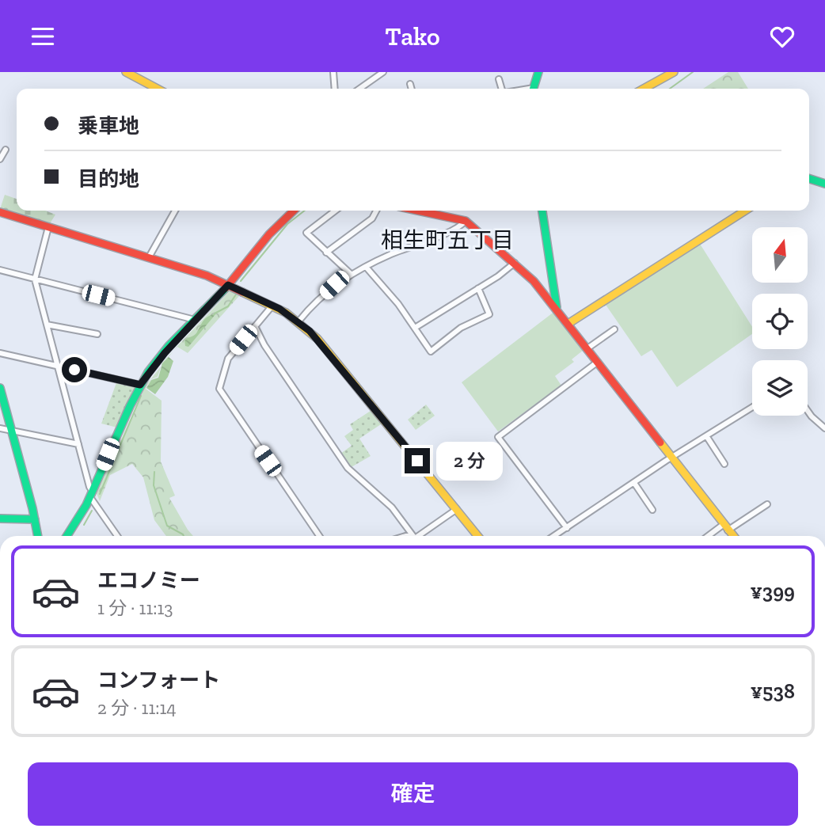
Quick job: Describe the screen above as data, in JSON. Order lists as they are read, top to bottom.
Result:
{
  "districts": ["相生町五丁目"],
  "north": "top",
  "page": {
    "header": "Tako",
    "banner": ["乗車地", "目的地"],
    "bubble": "2 分",
    "list": [
      {
        "name": "エコノミー",
        "note": "1 分 · 11:13",
        "value": "¥399"
      },
      {
        "name": "コンフォート",
        "note": "2 分 · 11:14",
        "value": "¥538"
      }
    ],
    "buttons": "確定"
  }
}
